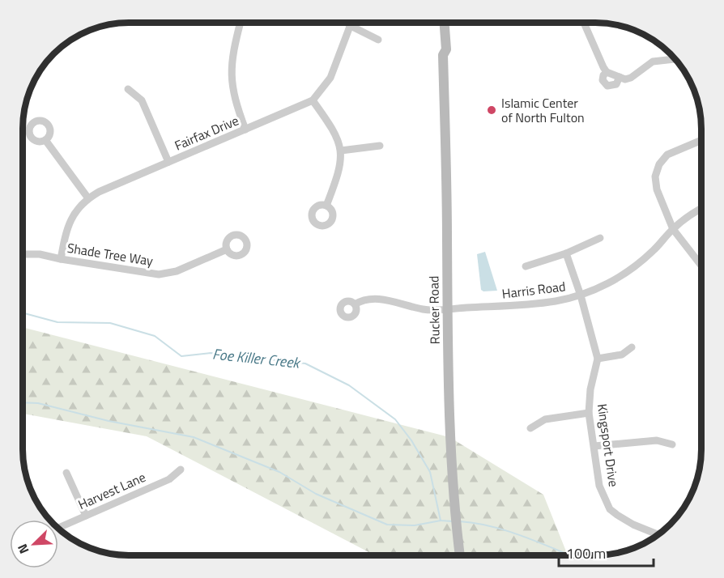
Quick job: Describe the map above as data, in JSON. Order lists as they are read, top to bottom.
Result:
{
  "streets": {
    "main road": ["Rucker Road"],
    "street": [
      "Fairfax Drive",
      "Shade Tree Way",
      "Harris Road",
      "Kingsport Drive",
      "Harvest Lane"
    ]
  },
  "crossings": [
    ["Fairfax Drive", "Shade Tree Way"],
    ["Harris Road", "Rucker Road"],
    ["Harris Road", "Kingsport Drive"]
  ],
  "water": ["Foe Killer Creek"],
  "places": ["Islamic Center of North Fulton"],
  "scale_bar": "100 m",
  "north": "bottom left"
}
